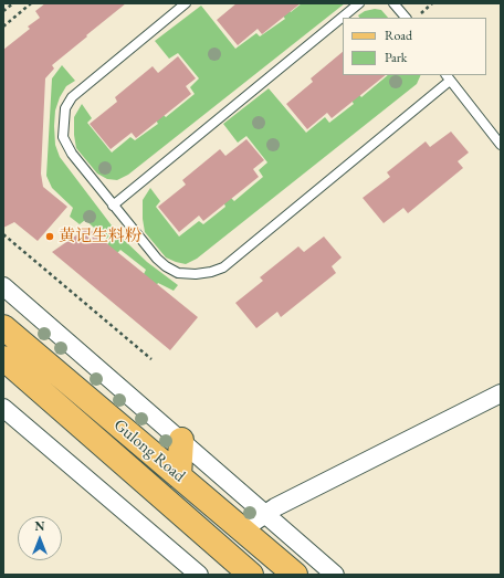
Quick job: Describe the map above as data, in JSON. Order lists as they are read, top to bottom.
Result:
{
  "streets": {
    "main road": ["Gulong Road"]
  },
  "places": ["黄记生料粉"],
  "legend": ["Road", "Park"],
  "north": "top"
}
